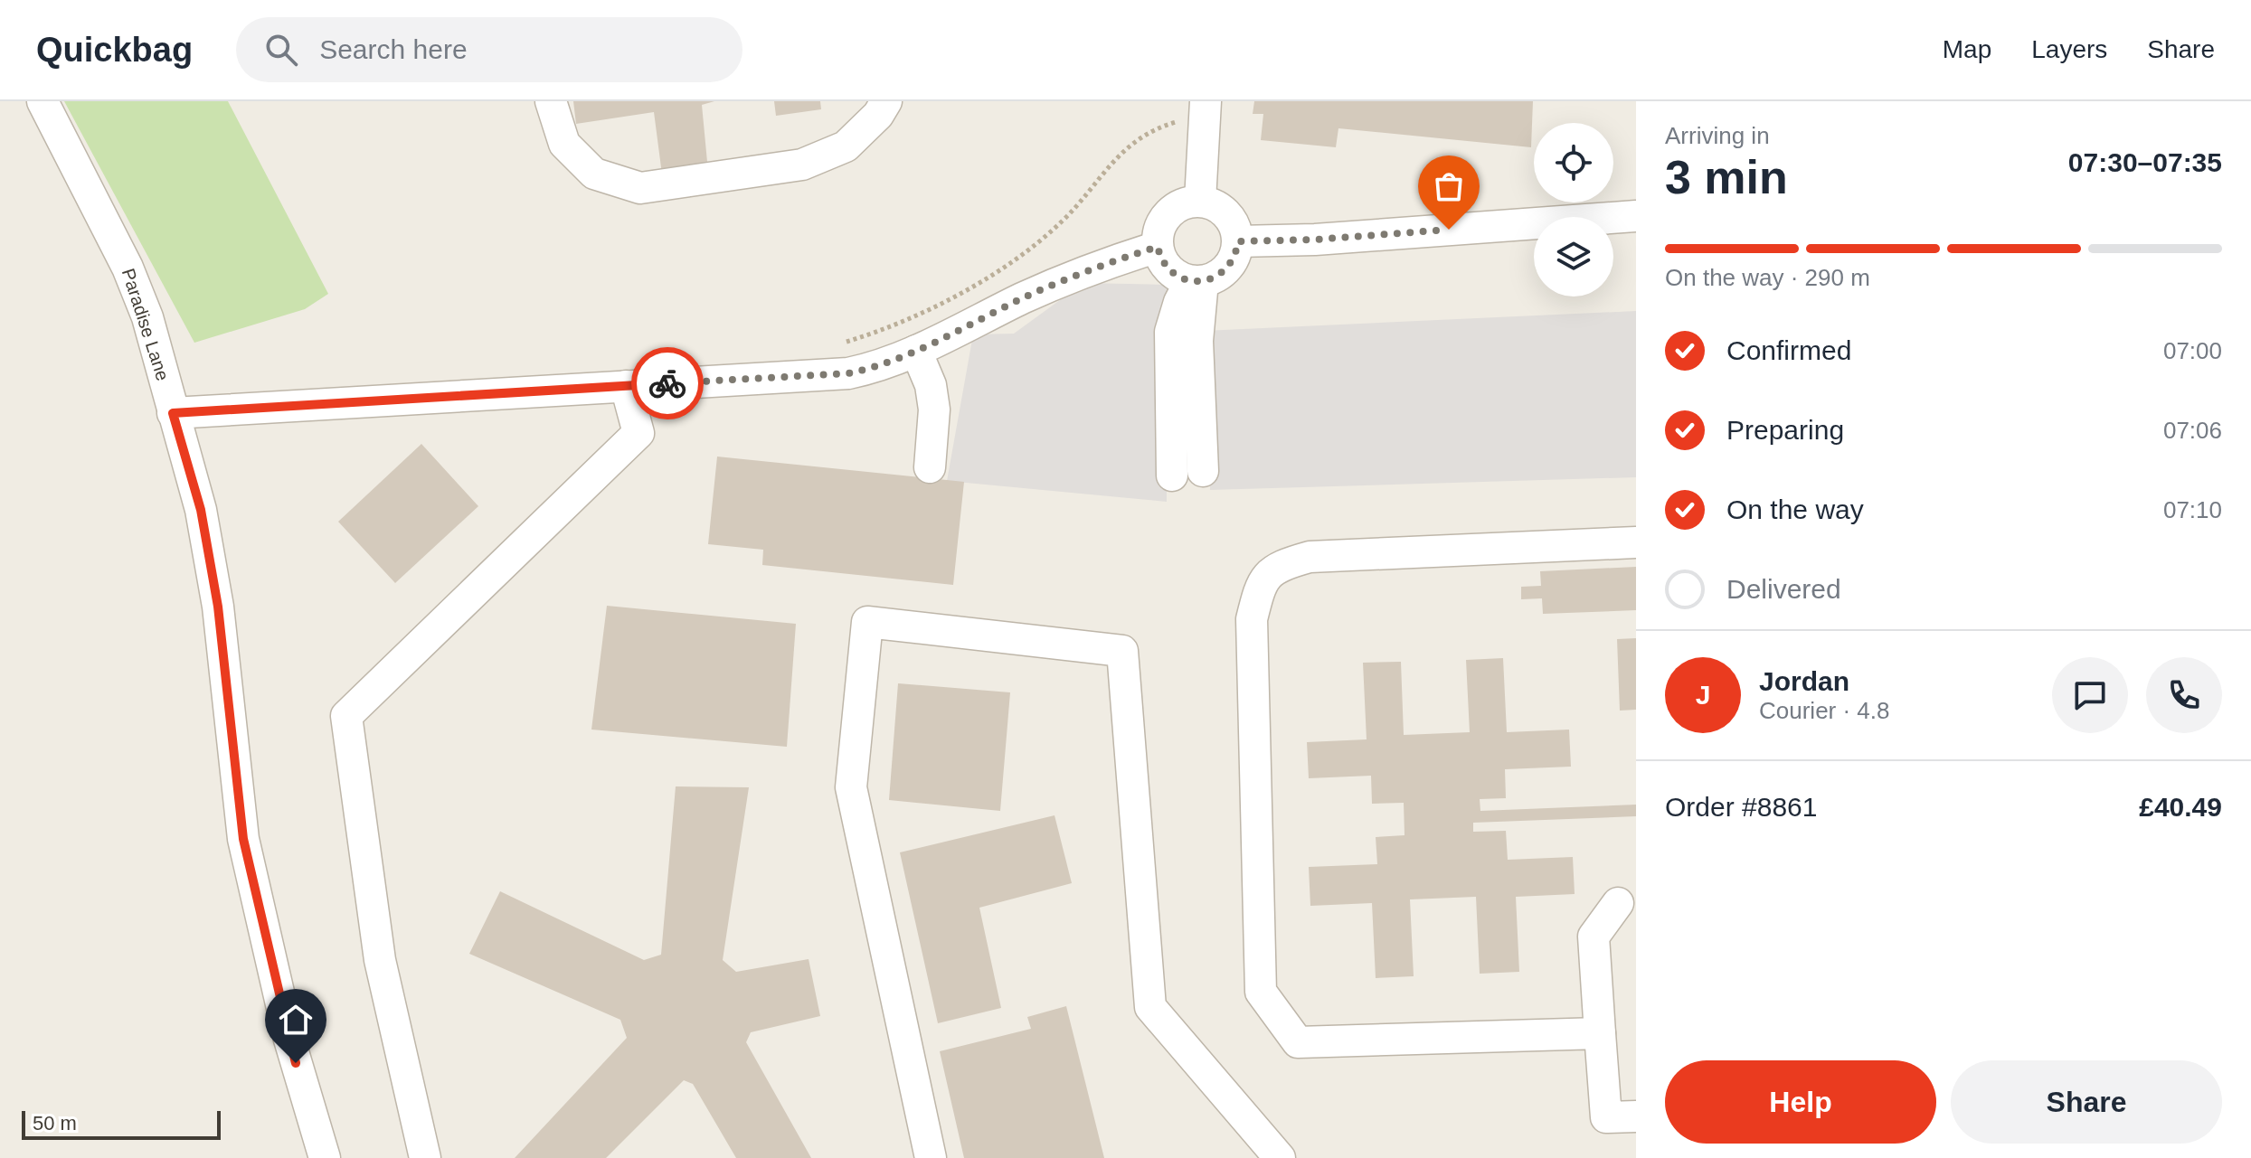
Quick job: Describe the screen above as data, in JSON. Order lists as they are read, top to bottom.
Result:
{
  "streets": {
    "street": ["Paradise Lane"]
  },
  "scale_bar": "50 m",
  "page": {
    "header": "Quickbag",
    "search": "Search here",
    "nav": ["Map", "Layers", "Share"],
    "heading": ["3 min", "Arriving in", "07:30–07:35"],
    "panel": [
      "Jordan",
      "Courier · 4.8",
      "Order #8861",
      "£40.49"
    ],
    "bar": "On the way · 290 m",
    "list": [
      ["Confirmed", "07:00"],
      ["Preparing", "07:06"],
      ["On the way", "07:10"],
      "Delivered"
    ],
    "round": "J",
    "buttons": ["Help", "Share"],
    "scale": "50 m"
  }
}
